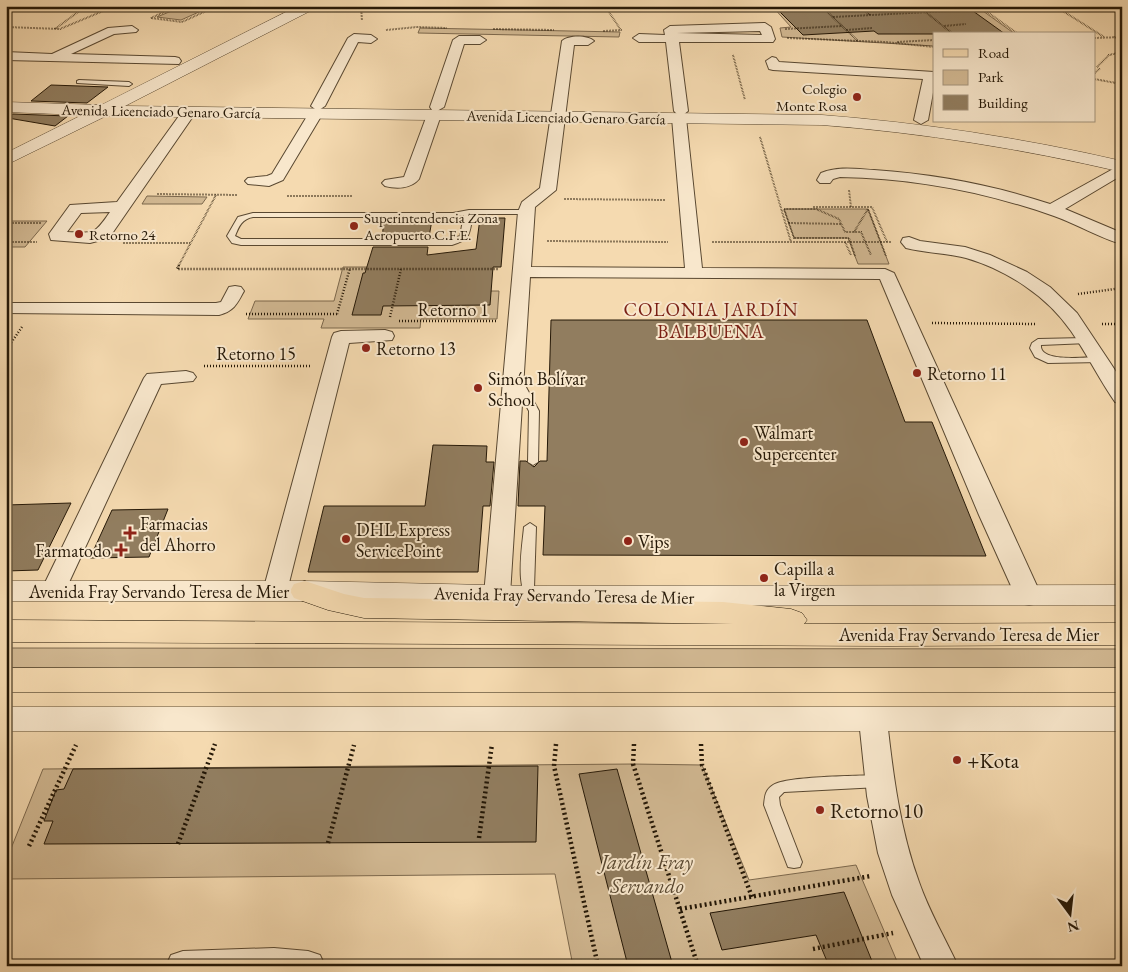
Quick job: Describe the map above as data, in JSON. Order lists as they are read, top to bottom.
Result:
{
  "streets": {
    "main road": ["Avenida Fray Servando Teresa de Mier"],
    "street": ["Avenida Licenciado Genaro García"],
    "path": ["Retorno 1", "Retorno 15"]
  },
  "districts": ["COLONIA JARDÍN BALBUENA"],
  "parks": ["Jardín Fray Servando"],
  "places": {
    "other": [
      "Colegio Monte Rosa",
      "Superintendencia Zona Aeropuerto C.F.E.",
      "Retorno 24",
      "Retorno 13",
      "Retorno 11",
      "Simón Bolívar School",
      "Walmart Supercenter",
      "DHL Express ServicePoint",
      "Vips",
      "Capilla a la Virgen",
      "+Kota",
      "Retorno 10"
    ],
    "health": ["Farmacias del Ahorro", "Farmatodo"]
  },
  "legend": ["Road", "Park", "Building"],
  "north": "bottom"
}
